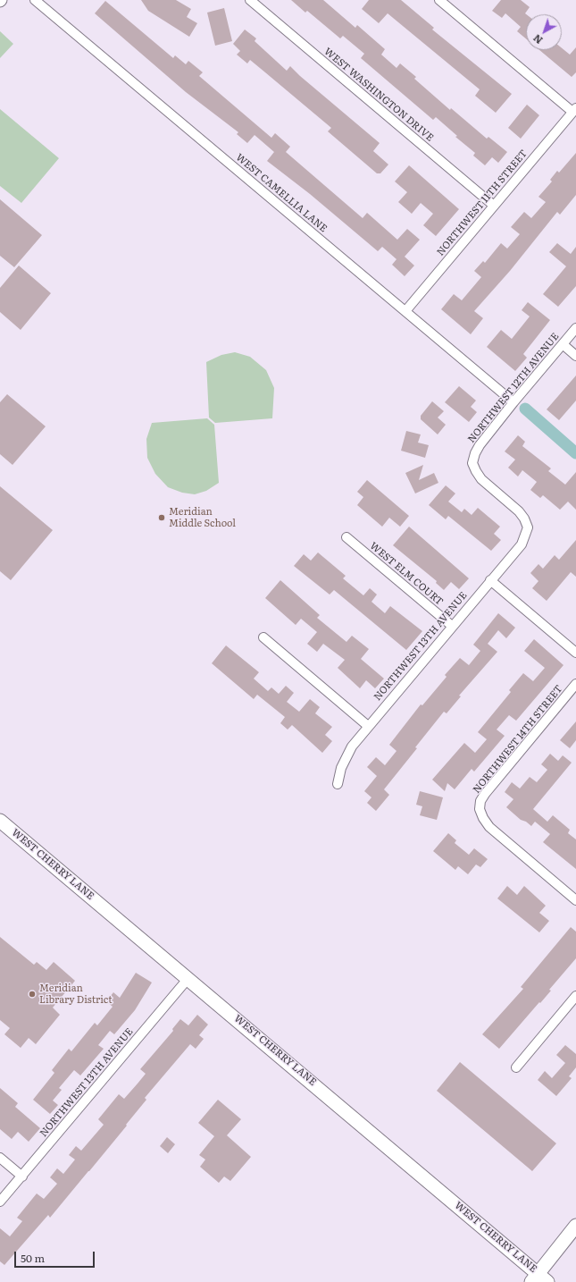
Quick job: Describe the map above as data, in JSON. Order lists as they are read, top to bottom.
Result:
{
  "streets": {
    "main road": ["WEST CHERRY LANE"],
    "street": [
      "WEST WASHINGTON DRIVE",
      "WEST CAMELLIA LANE",
      "NORTHWEST 11TH STREET",
      "NORTHWEST 12TH AVENUE",
      "WEST ELM COURT",
      "NORTHWEST 13TH AVENUE",
      "NORTHWEST 14TH STREET"
    ]
  },
  "crossings": [
    ["WEST WASHINGTON DRIVE", "NORTHWEST 11TH STREET"],
    ["WEST CAMELLIA LANE", "NORTHWEST 11TH STREET"],
    ["WEST CAMELLIA LANE", "NORTHWEST 12TH AVENUE"],
    ["NORTHWEST 12TH AVENUE", "NORTHWEST 13TH AVENUE"],
    ["WEST ELM COURT", "NORTHWEST 13TH AVENUE"],
    ["NORTHWEST 13TH AVENUE", "WEST CHERRY LANE"]
  ],
  "places": ["Meridian Middle School", "Meridian Library District"],
  "scale_bar": "50 m",
  "north": "bottom left"
}
